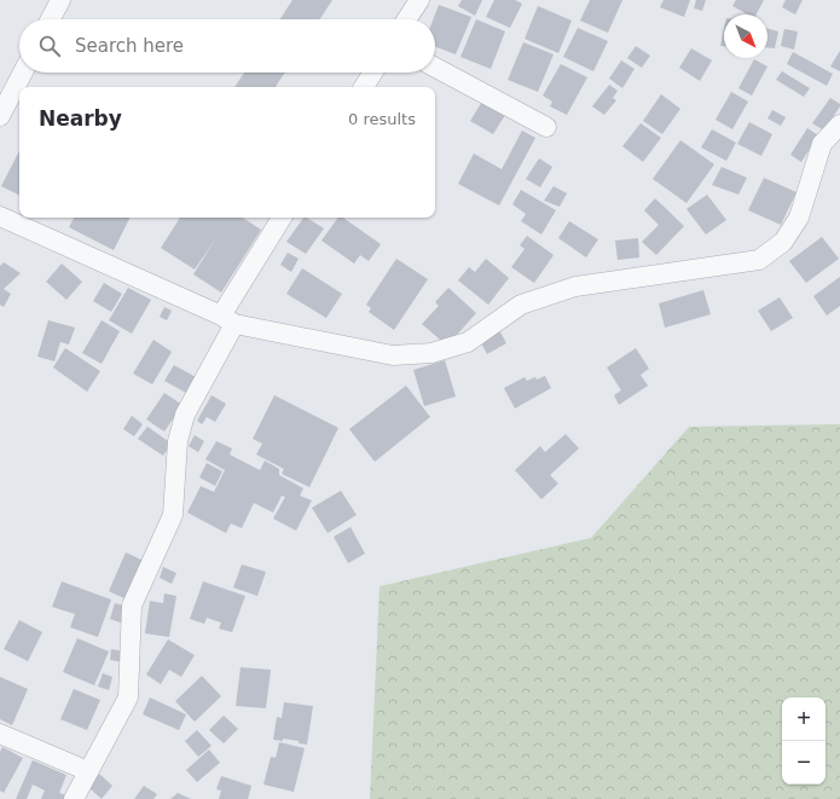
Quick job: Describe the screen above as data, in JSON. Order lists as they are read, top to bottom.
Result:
{
  "north": "bottom right",
  "page": {
    "search": "Search here",
    "heading": ["Nearby", "0 results"],
    "map_buttons": ["+", "−"]
  }
}
